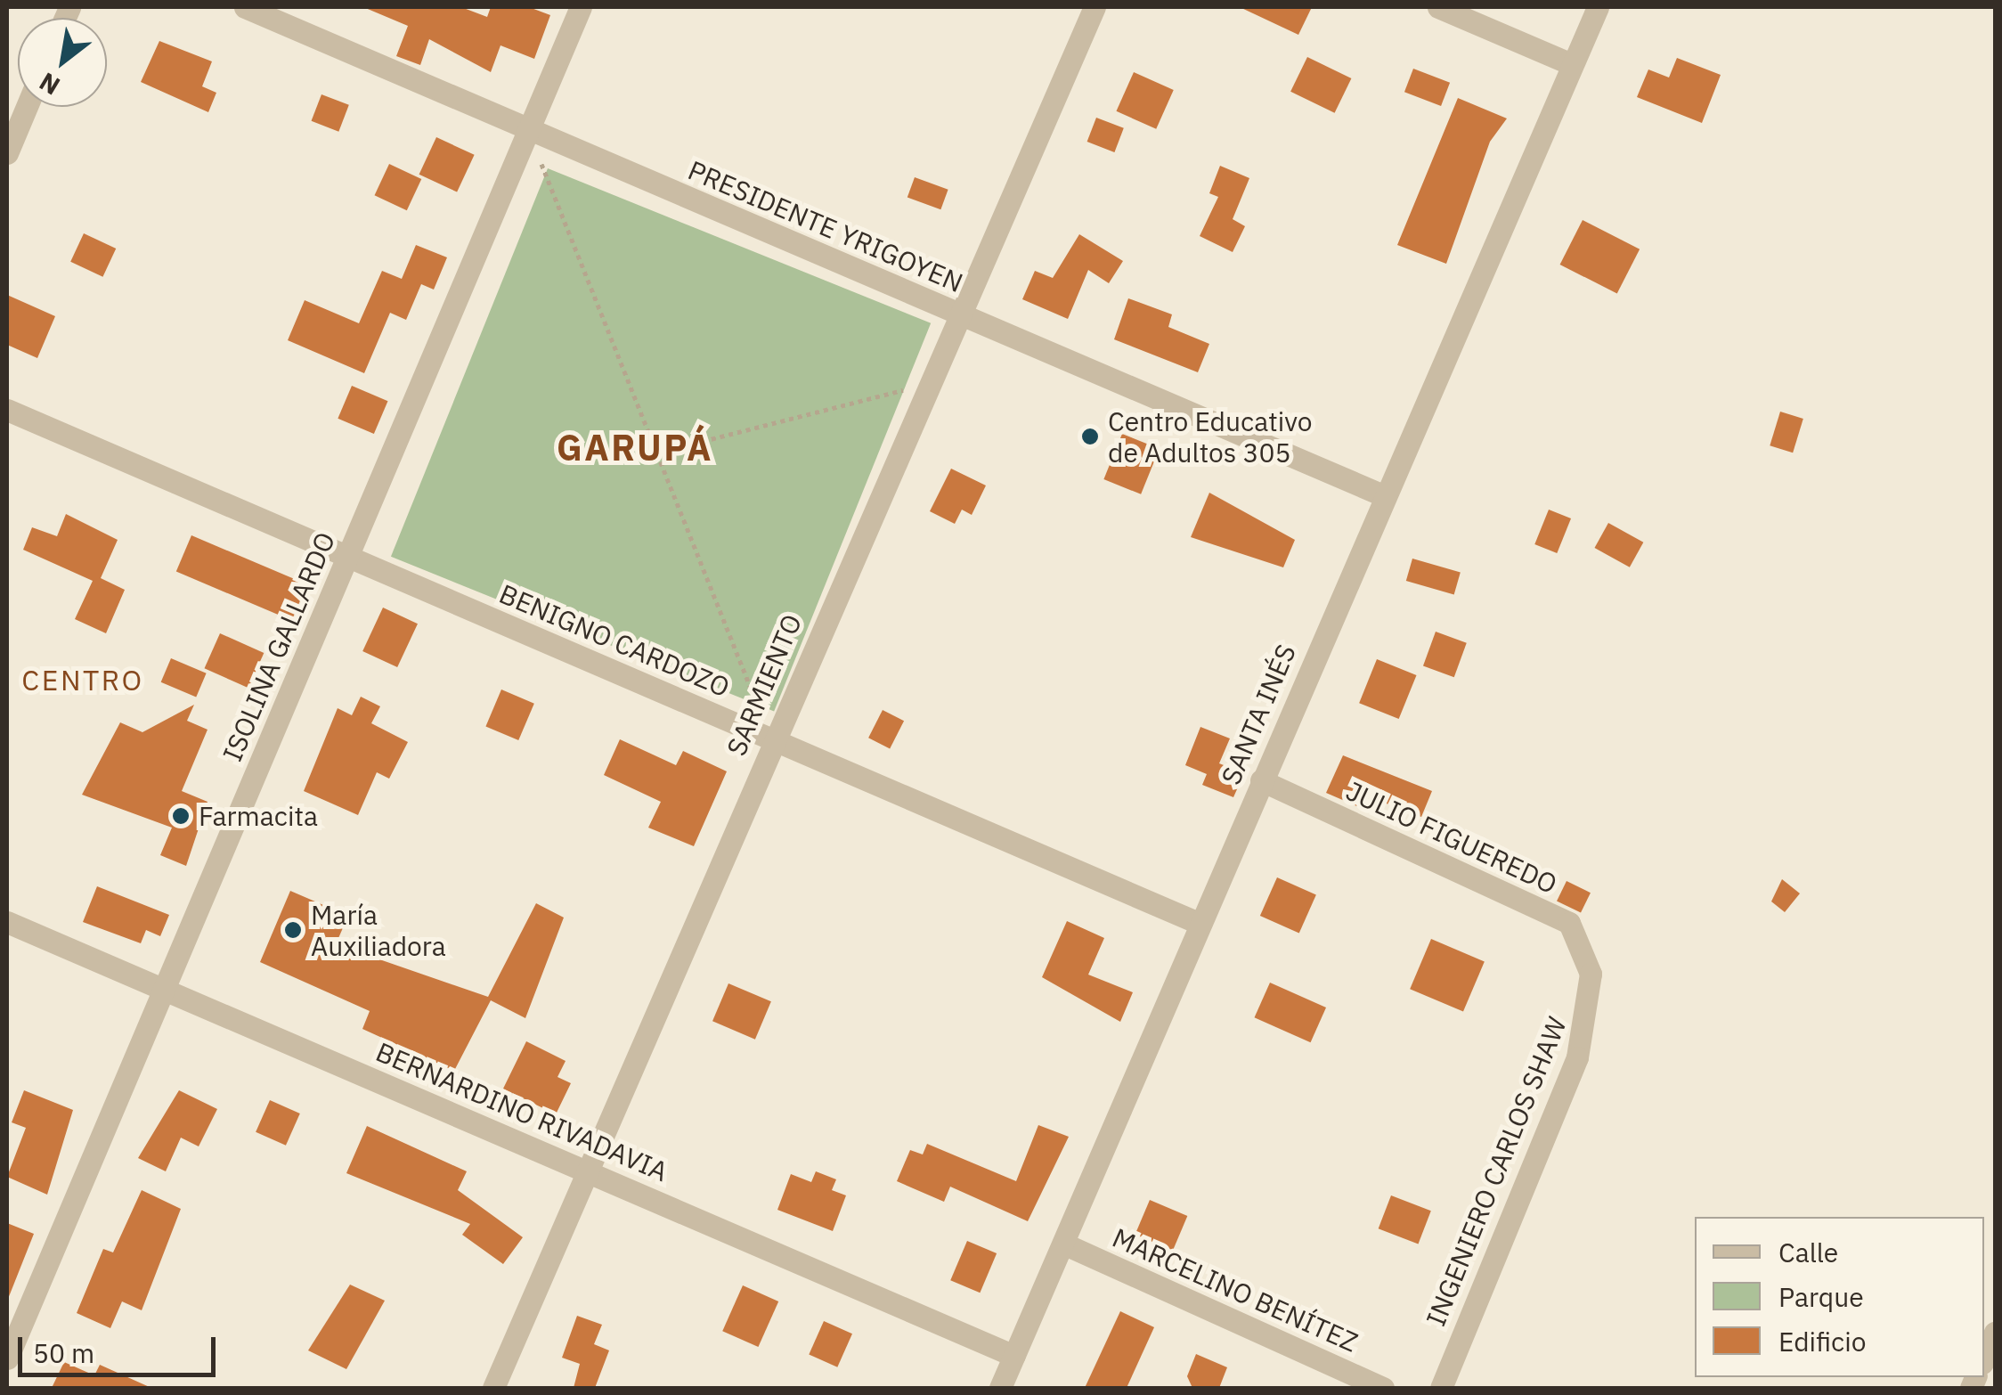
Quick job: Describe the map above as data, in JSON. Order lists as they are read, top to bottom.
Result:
{
  "streets": {
    "street": [
      "PRESIDENTE YRIGOYEN",
      "BENIGNO CARDOZO",
      "ISOLINA GALLARDO",
      "SARMIENTO",
      "SANTA INÉS",
      "JULIO FIGUEREDO",
      "BERNARDINO RIVADAVIA",
      "INGENIERO CARLOS SHAW",
      "MARCELINO BENÍTEZ"
    ]
  },
  "crossings": [
    ["PRESIDENTE YRIGOYEN", "ISOLINA GALLARDO"],
    ["PRESIDENTE YRIGOYEN", "SARMIENTO"],
    ["PRESIDENTE YRIGOYEN", "SANTA INÉS"],
    ["BENIGNO CARDOZO", "ISOLINA GALLARDO"],
    ["BENIGNO CARDOZO", "SARMIENTO"],
    ["BENIGNO CARDOZO", "SANTA INÉS"],
    ["ISOLINA GALLARDO", "BERNARDINO RIVADAVIA"],
    ["SARMIENTO", "BERNARDINO RIVADAVIA"],
    ["SANTA INÉS", "JULIO FIGUEREDO"],
    ["SANTA INÉS", "BERNARDINO RIVADAVIA"],
    ["SANTA INÉS", "MARCELINO BENÍTEZ"],
    ["JULIO FIGUEREDO", "INGENIERO CARLOS SHAW"]
  ],
  "districts": ["GARUPÁ", "CENTRO"],
  "places": ["Centro Educativo de Adultos 305", "Farmacita", "María Auxiliadora"],
  "legend": ["Calle", "Parque", "Edificio"],
  "scale_bar": "50 m",
  "north": "bottom left"
}
